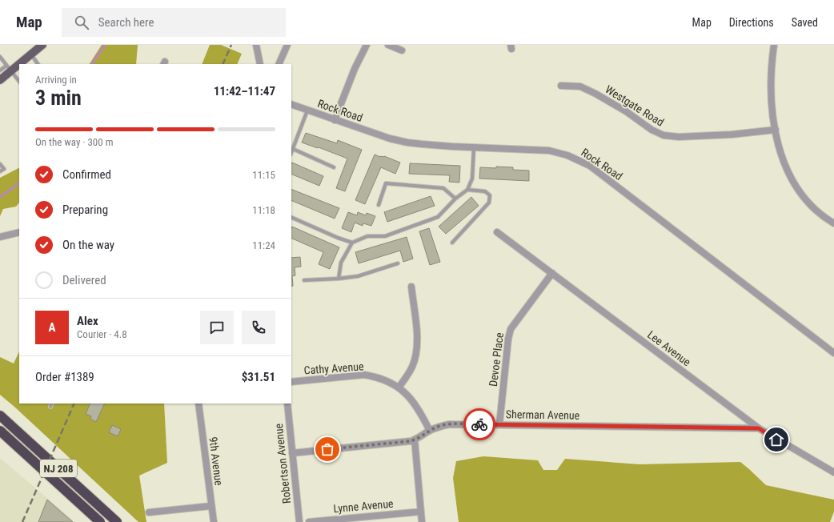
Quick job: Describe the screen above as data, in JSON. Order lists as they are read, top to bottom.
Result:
{
  "streets": {
    "highway": ["NJ 208"],
    "street": [
      "Westgate Road",
      "Rock Road",
      "Lee Avenue",
      "Devoe Place",
      "Cathy Avenue",
      "Sherman Avenue",
      "9th Avenue",
      "Robertson Avenue",
      "Lynne Avenue"
    ]
  },
  "crossings": [
    ["Lee Avenue", "Devoe Place"],
    ["Lee Avenue", "Sherman Avenue"],
    ["Devoe Place", "Sherman Avenue"],
    ["Cathy Avenue", "Sherman Avenue"],
    ["Sherman Avenue", "Robertson Avenue"]
  ],
  "page": {
    "header": "Map",
    "search": "Search here",
    "nav": ["Map", "Directions", "Saved"],
    "heading": ["3 min", "Arriving in", "11:42–11:47"],
    "panel": [
      "Alex",
      "Courier · 4.8",
      "Order #1389",
      "$31.51"
    ],
    "bar": "On the way · 300 m",
    "list": [
      ["Confirmed", "11:15"],
      ["Preparing", "11:18"],
      ["On the way", "11:24"],
      "Delivered"
    ],
    "round": "A"
  }
}
